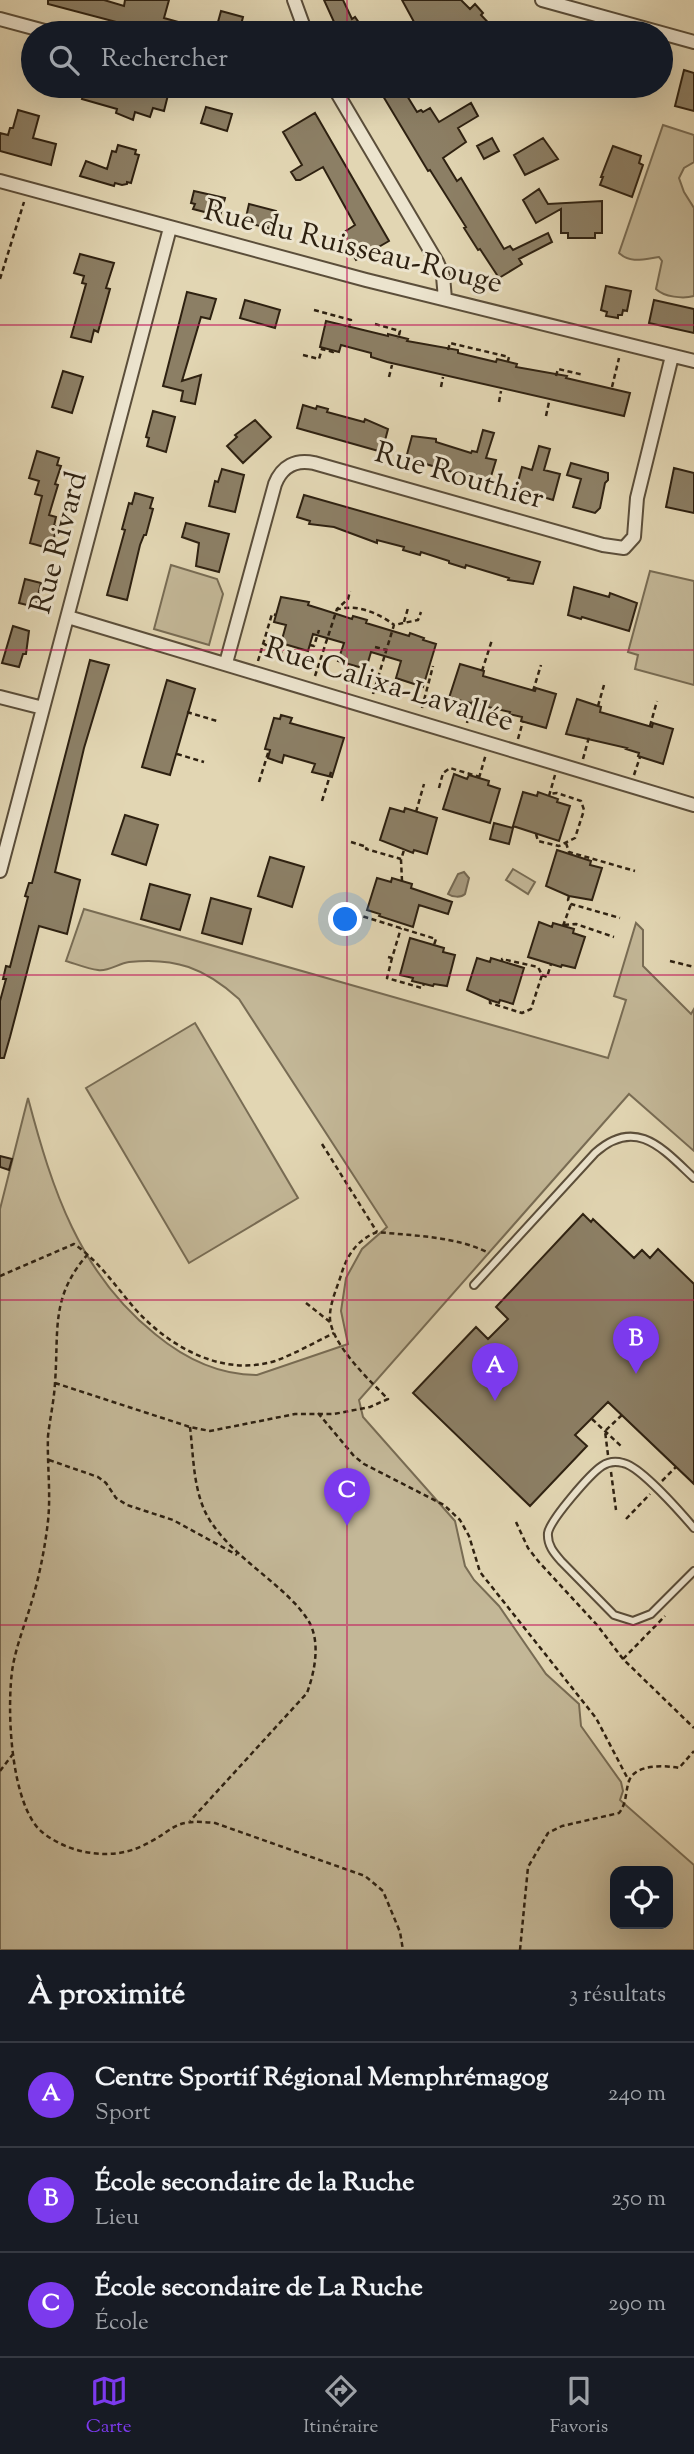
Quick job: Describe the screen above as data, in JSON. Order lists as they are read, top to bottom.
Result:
{
  "streets": {
    "street": [
      "Rue du Ruisseau-Rouge",
      "Rue Routhier",
      "Rue Rivard",
      "Rue Calixa-Lavallée"
    ]
  },
  "crossings": [
    ["Rue du Ruisseau-Rouge", "Rue Routhier"],
    ["Rue du Ruisseau-Rouge", "Rue Rivard"],
    ["Rue Routhier", "Rue Calixa-Lavallée"],
    ["Rue Rivard", "Rue Calixa-Lavallée"]
  ],
  "page": {
    "search": "Rechercher",
    "pins": ["B", "A", "C"],
    "heading": ["À proximité", "3 résultats"],
    "list": [
      {
        "mark": "A",
        "name": "Centre Sportif Régional Memphrémagog",
        "note": "Sport",
        "value": "240 m"
      },
      {
        "mark": "B",
        "name": "École secondaire de la Ruche",
        "note": "Lieu",
        "value": "250 m"
      },
      {
        "mark": "C",
        "name": "École secondaire de La Ruche",
        "note": "École",
        "value": "290 m"
      }
    ],
    "nav": ["Carte", "Itinéraire", "Favoris"]
  }
}
